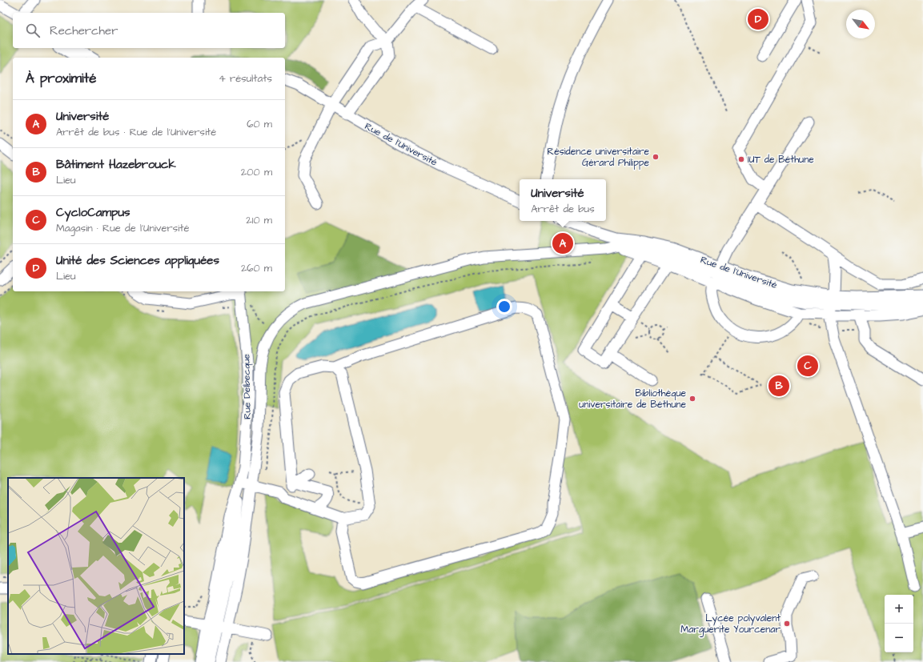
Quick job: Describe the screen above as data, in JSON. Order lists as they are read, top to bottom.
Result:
{
  "streets": {
    "street": ["Rue de l'Université", "Rue Delbecque"]
  },
  "places": [
    "Résidence universitaire Gérard Philippe",
    "IUT de Béthune",
    "Bibliothèque universitaire de Béthune",
    "Lycée polyvalent Marguerite Yourcenar"
  ],
  "north": "bottom right",
  "page": {
    "pins": [
      "D",
      "A",
      "C",
      "B"
    ],
    "search": "Rechercher",
    "heading": ["À proximité", "4 résultats"],
    "list": [
      {
        "mark": "A",
        "name": "Université",
        "note": "Arrêt de bus · Rue de l'Université",
        "value": "60 m"
      },
      {
        "mark": "B",
        "name": "Bâtiment Hazebrouck",
        "note": "Lieu",
        "value": "200 m"
      },
      {
        "mark": "C",
        "name": "CycloCampus",
        "note": "Magasin · Rue de l'Université",
        "value": "210 m"
      },
      {
        "mark": "D",
        "name": "Unité des Sciences appliquées",
        "note": "Lieu",
        "value": "260 m"
      }
    ],
    "popup": ["Université", "Arrêt de bus"],
    "map_buttons": ["+", "−"]
  }
}
